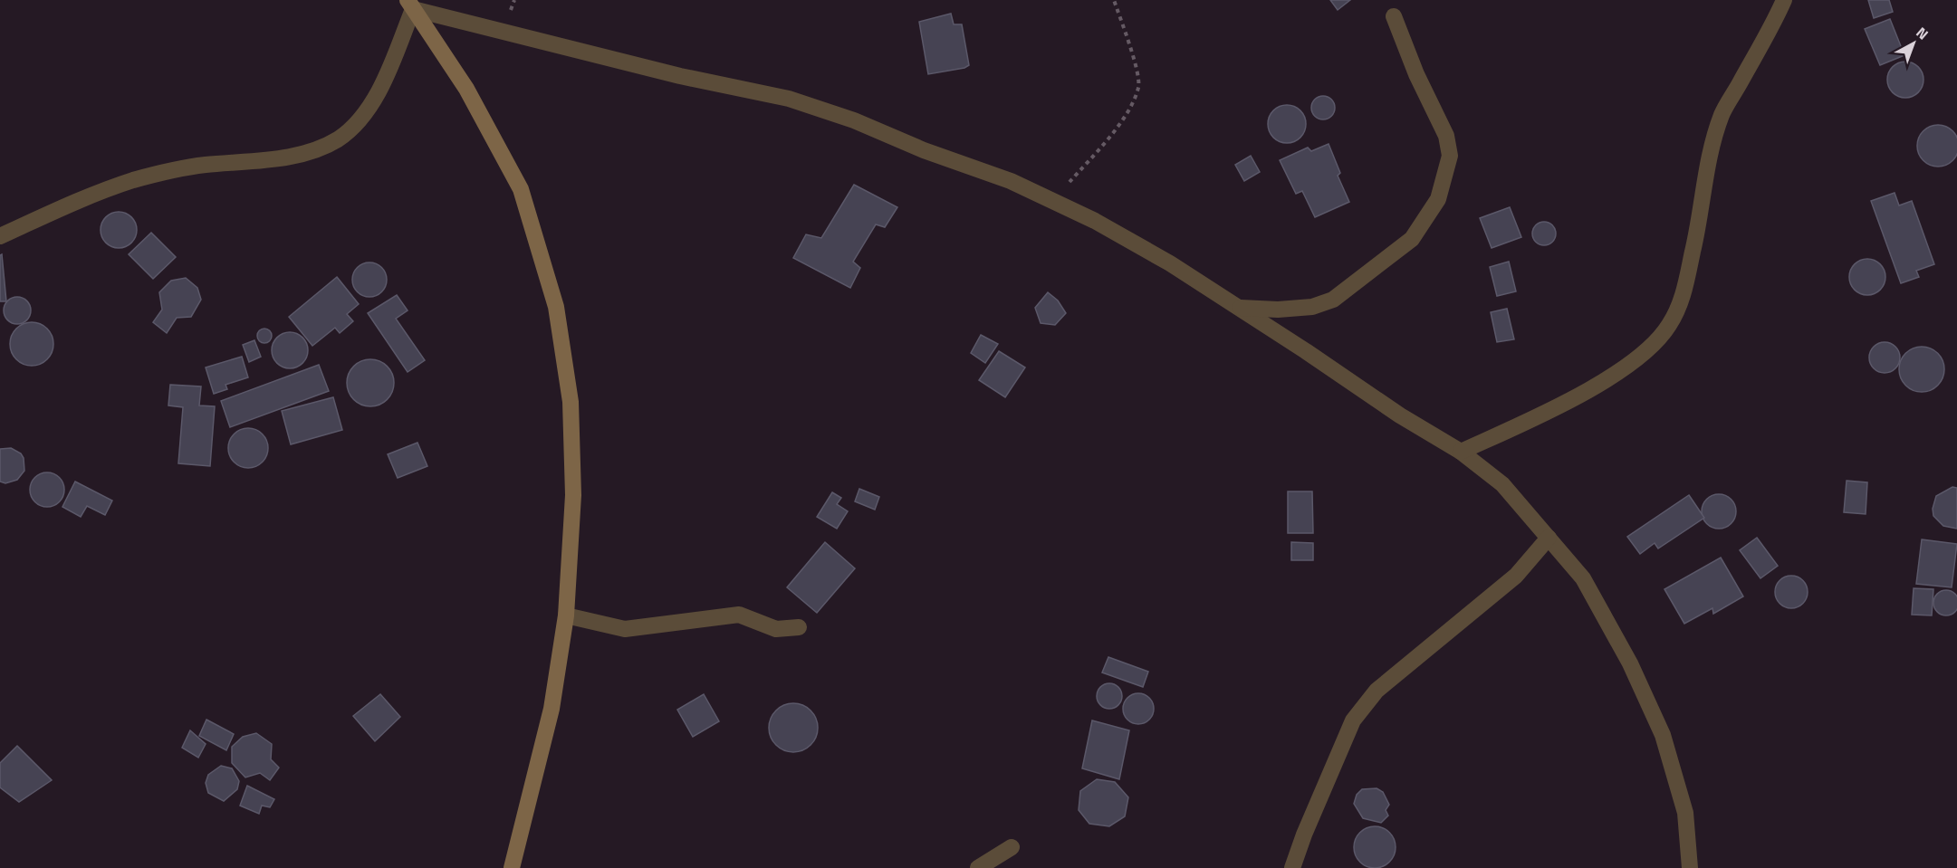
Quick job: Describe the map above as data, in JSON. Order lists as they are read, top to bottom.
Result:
{
  "north": "top right"
}
